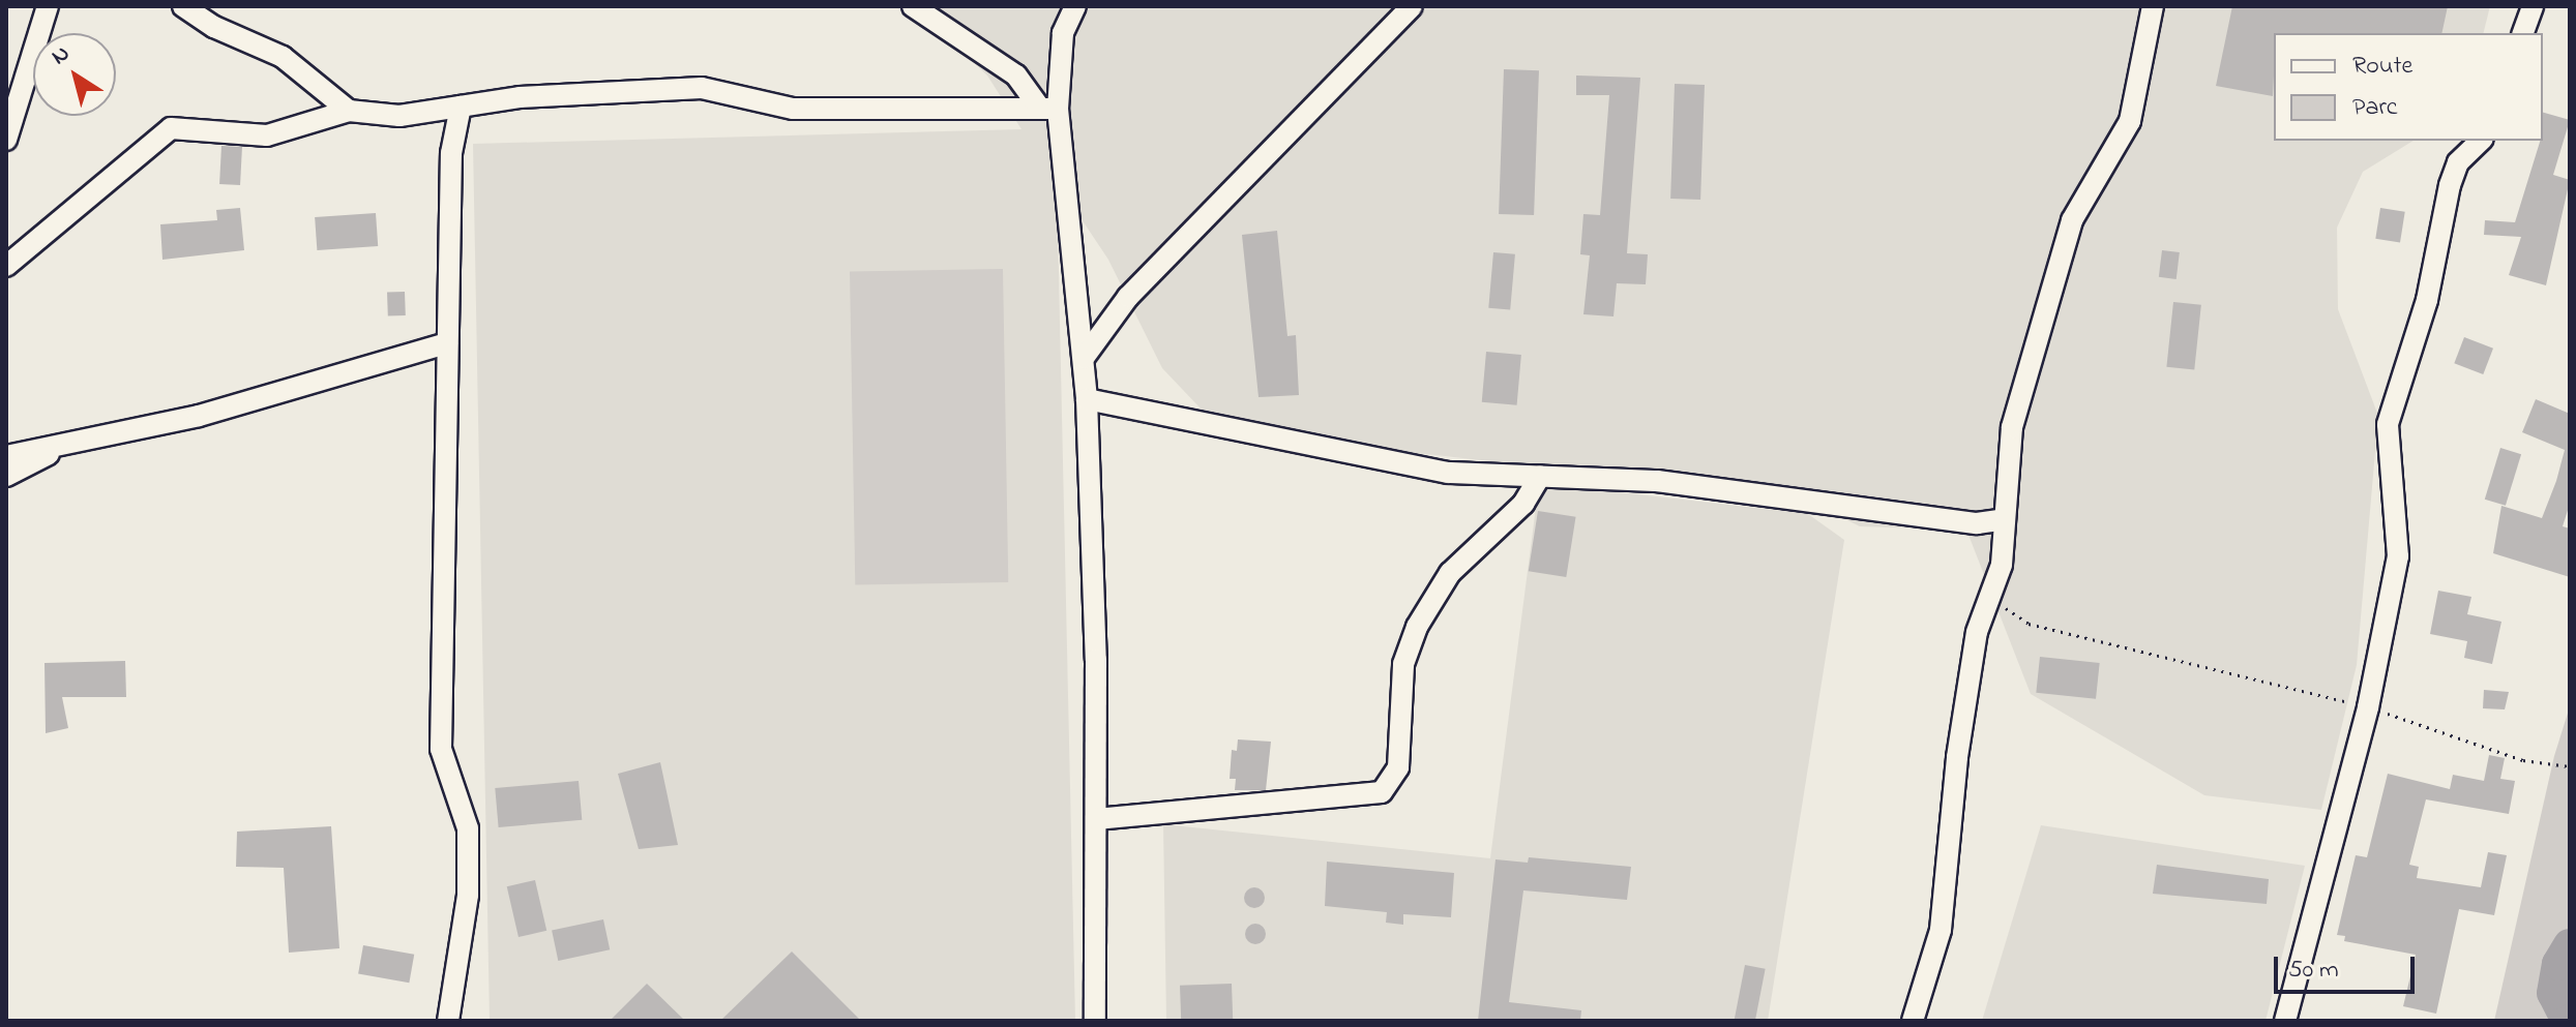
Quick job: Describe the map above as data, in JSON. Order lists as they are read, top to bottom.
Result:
{
  "legend": ["Route", "Parc"],
  "scale_bar": "50 m",
  "north": "top left"
}
